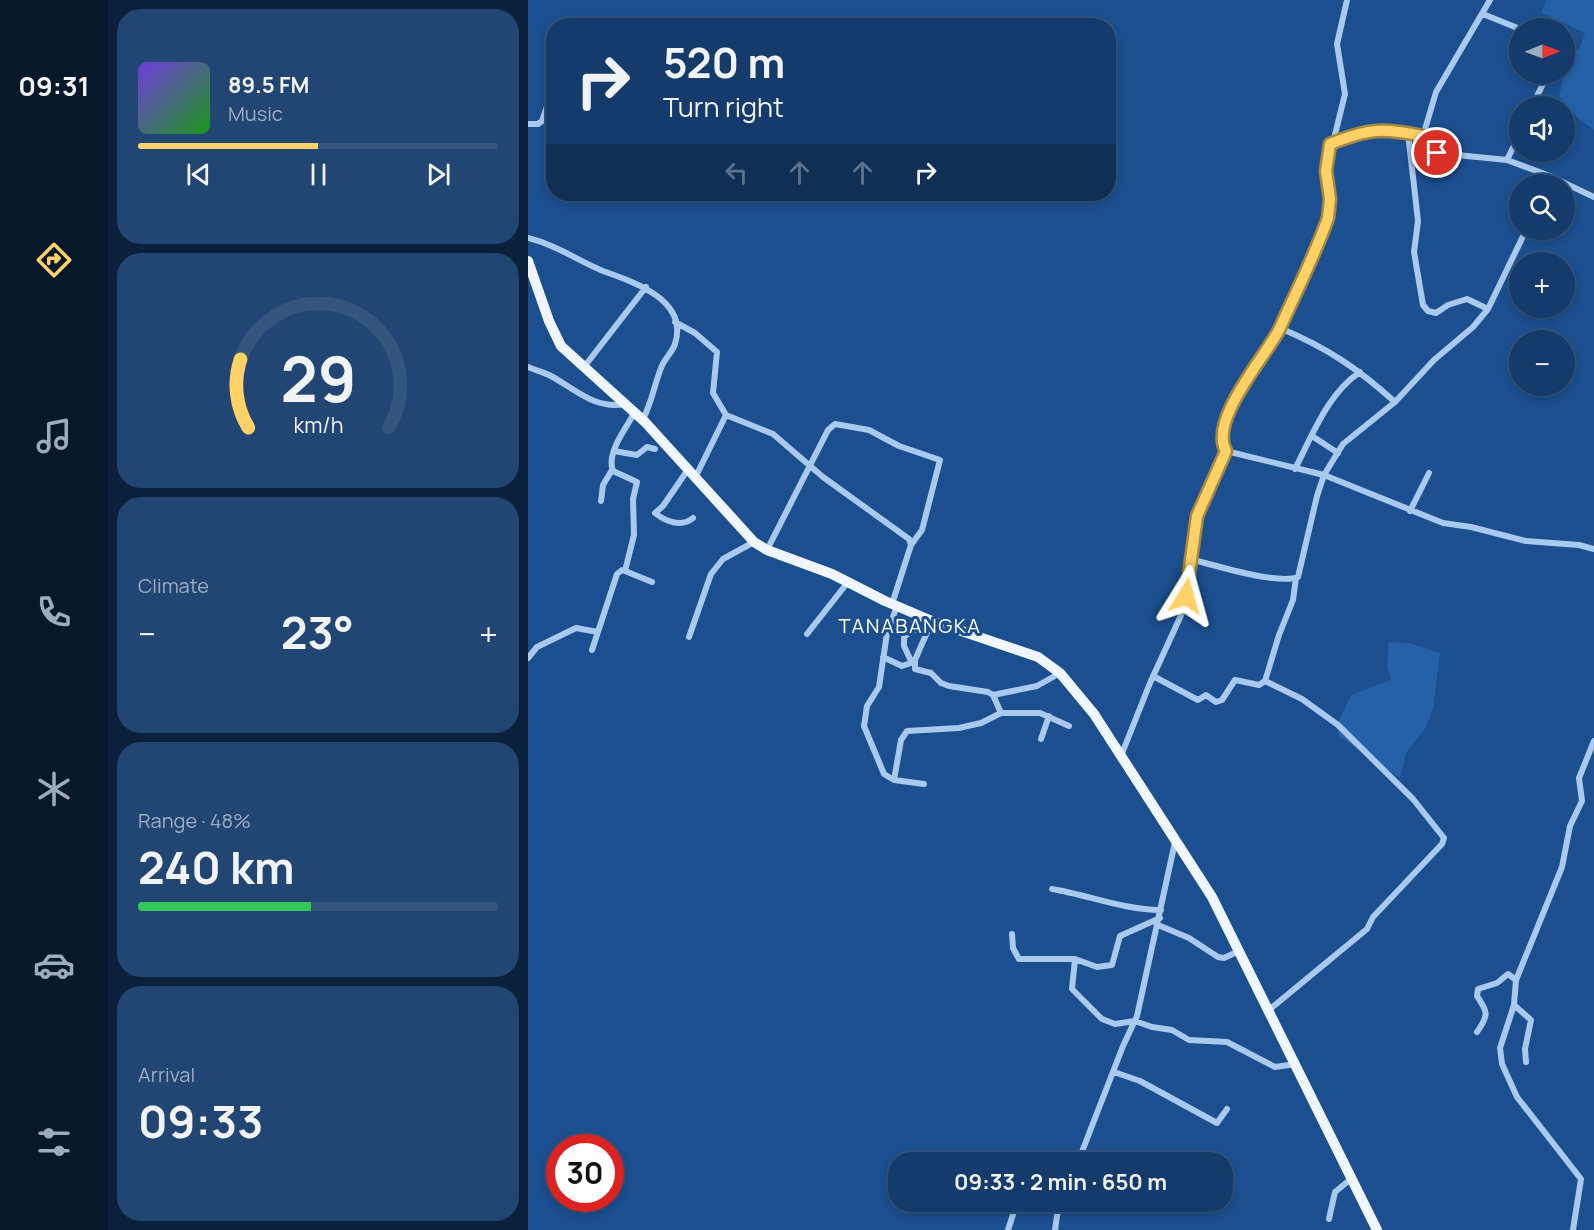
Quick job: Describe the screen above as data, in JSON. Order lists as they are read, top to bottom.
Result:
{
  "districts": ["TANABANGKA"],
  "north": "right",
  "page": {
    "tabs": "09:31",
    "map_buttons": ["+", "−"],
    "turn": ["520 m", "Turn right"],
    "song": ["89.5 FM", "Music"],
    "tile": [
      "Climate",
      ["Range · 48%", "240 km"],
      ["Arrival", "09:33"]
    ],
    "heat": ["−", "23°", "+"],
    "limit": "30",
    "trip": "09:33 · 2 min · 650 m",
    "gauge": ["29", "km/h"]
  }
}
